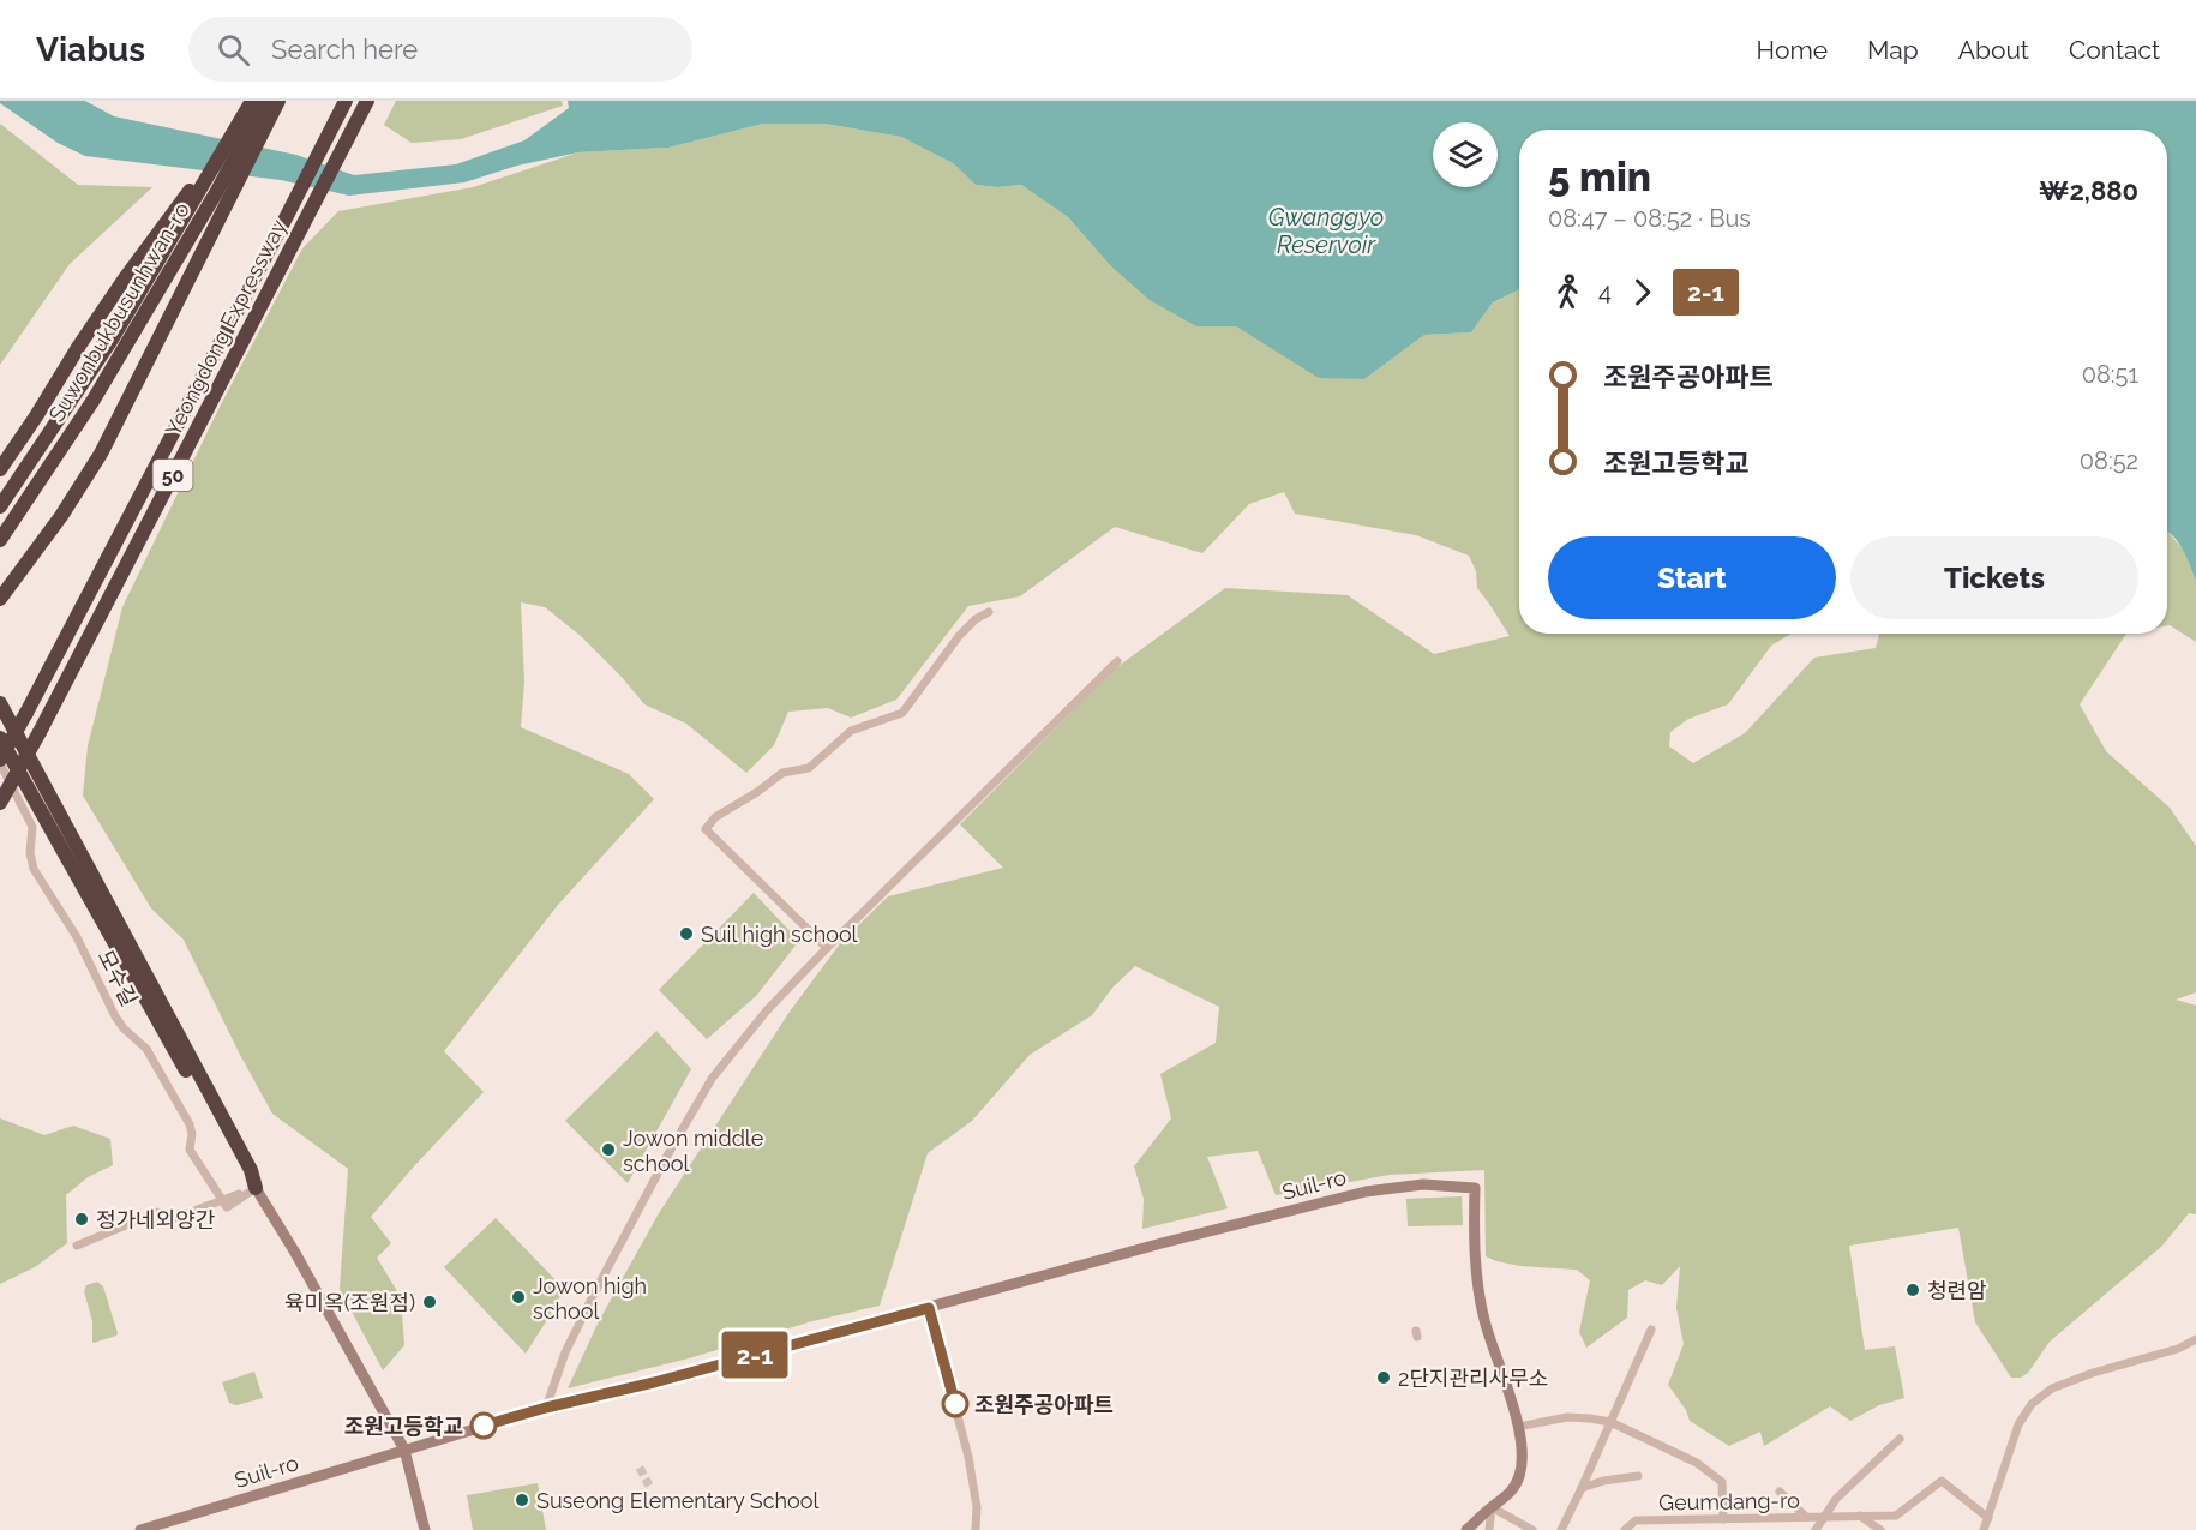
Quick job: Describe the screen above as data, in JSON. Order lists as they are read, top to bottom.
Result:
{
  "streets": {
    "highway": ["Suwonbukbusunhwan-ro", "Yeongdong Expressway", "50"],
    "street": ["모수길", "Suil-ro", "Geumdang-ro"]
  },
  "crossings": [
    ["Yeongdong Expressway", "모수길"]
  ],
  "water": ["Gwanggyo Reservoir"],
  "places": [
    "Suil high school",
    "Jowon middle school",
    "정가네외양간",
    "청련암",
    "Jowon high school",
    "육미옥(조원점)",
    "2단지관리사무소",
    "조원주공아파트",
    "조원고등학교",
    "Suseong Elementary School"
  ],
  "lines": ["bus line 2-1"],
  "page": {
    "header": "Viabus",
    "search": "Search here",
    "nav": [
      "Home",
      "Map",
      "About",
      "Contact"
    ],
    "on_map": "2-1",
    "heading": ["5 min", "08:47 – 08:52 · Bus", "₩2,880"],
    "legs": ["4", "2-1"],
    "list": [
      {
        "name": "조원주공아파트",
        "value": "08:51"
      },
      {
        "name": "조원고등학교",
        "value": "08:52"
      }
    ],
    "buttons": ["Start", "Tickets"]
  }
}
